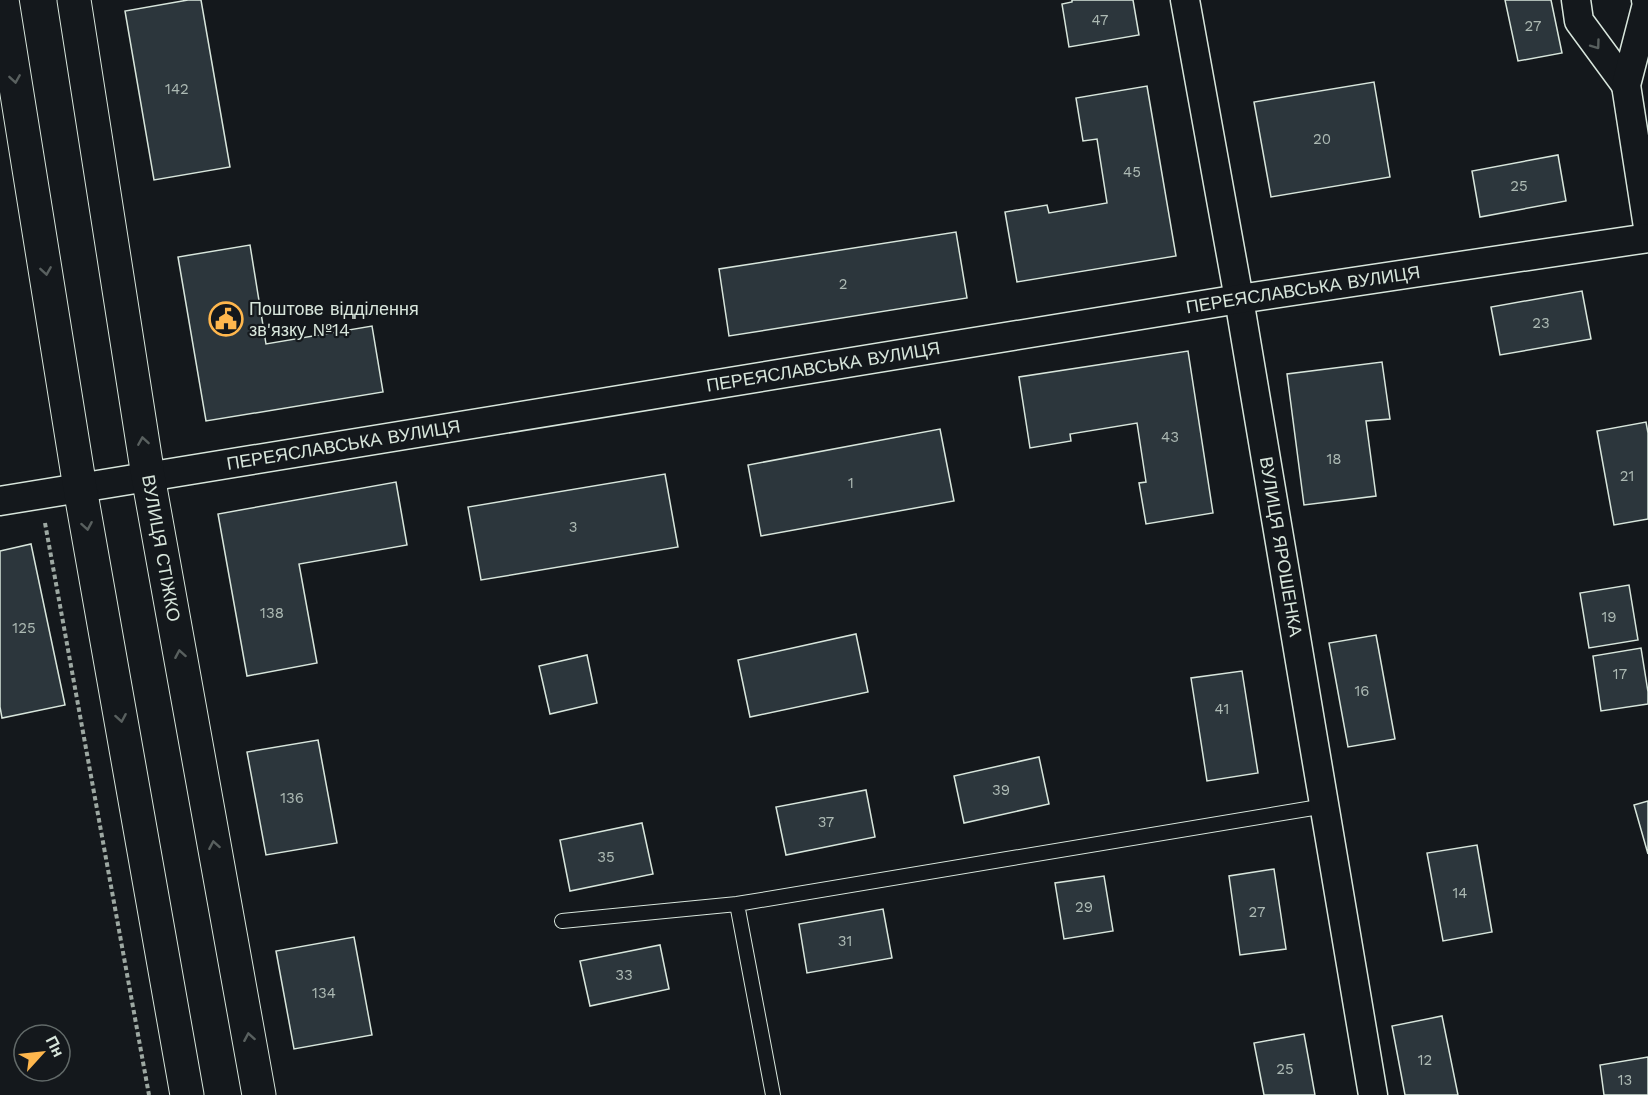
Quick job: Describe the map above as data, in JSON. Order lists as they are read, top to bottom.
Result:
{
  "streets": {
    "street": ["ПЕРЕЯСЛАВСЬКА ВУЛИЦЯ", "ВУЛИЦЯ ЯРОШЕНКА", "ВУЛИЦЯ СТІЖКО"]
  },
  "crossings": [
    ["ПЕРЕЯСЛАВСЬКА ВУЛИЦЯ", "ВУЛИЦЯ ЯРОШЕНКА"],
    ["ПЕРЕЯСЛАВСЬКА ВУЛИЦЯ", "ВУЛИЦЯ СТІЖКО"]
  ],
  "places": {
    "public building": ["Поштове відділення зв'язку №14"]
  },
  "house_numbers": [
    "47",
    "27",
    "142",
    "20",
    "45",
    "25",
    "2",
    "23",
    "43",
    "18",
    "21",
    "1",
    "3",
    "138",
    "19",
    "125",
    "17",
    "16",
    "41",
    "39",
    "136",
    "37",
    "35",
    "14",
    "29",
    "27",
    "31",
    "33",
    "134",
    "12",
    "25",
    "13"
  ],
  "north": "top right"
}
